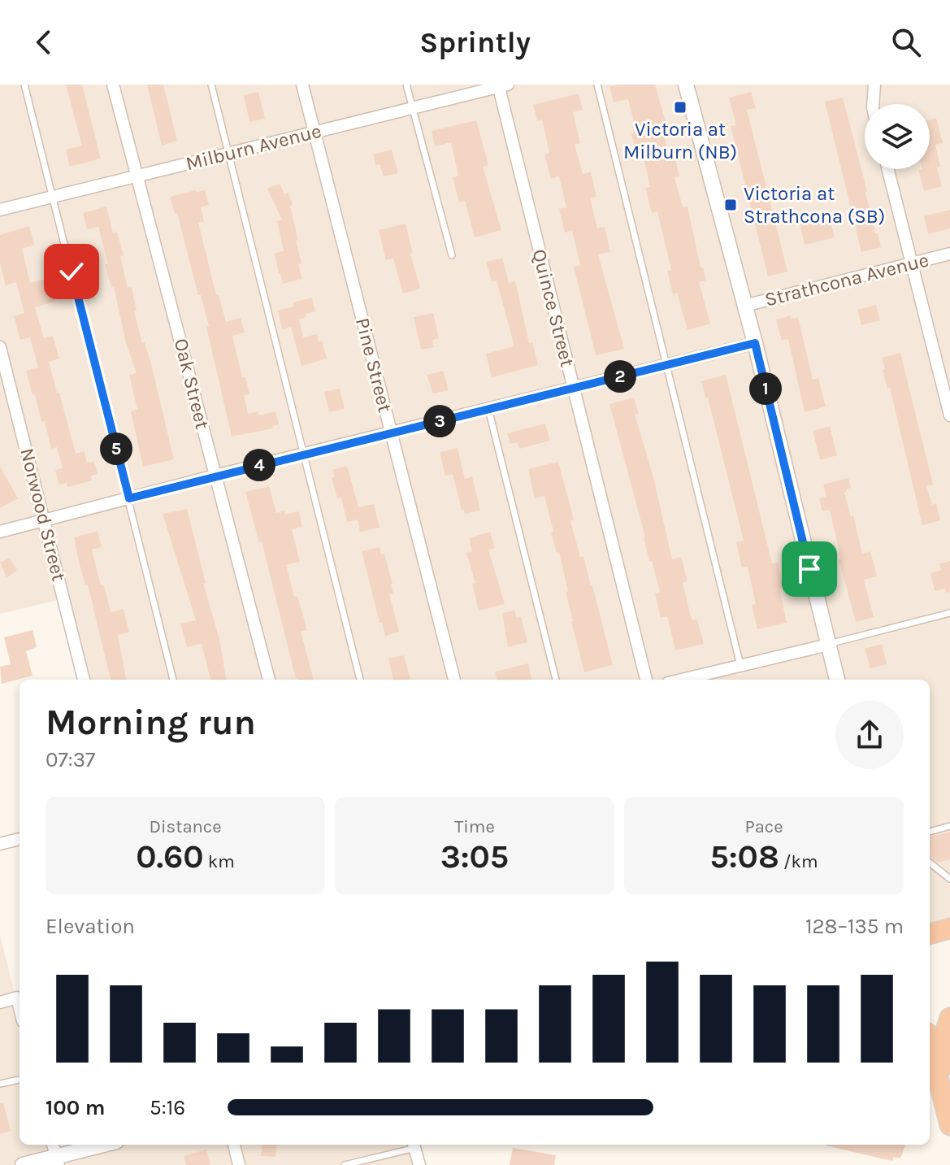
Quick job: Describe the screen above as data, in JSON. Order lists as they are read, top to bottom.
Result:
{
  "streets": {
    "street": [
      "Milburn Avenue",
      "Strathcona Avenue",
      "Quince Street",
      "Pine Street",
      "Oak Street",
      "Norwood Street"
    ]
  },
  "crossings": [
    ["Milburn Avenue", "Quince Street"],
    ["Milburn Avenue", "Pine Street"],
    ["Milburn Avenue", "Oak Street"]
  ],
  "places": {
    "transit": ["Victoria at Milburn (NB)", "Victoria at Strathcona (SB)"]
  },
  "page": {
    "header": "Sprintly",
    "pins": [
      "2",
      "1",
      "3",
      "5",
      "4"
    ],
    "heading": ["Morning run", "07:37"],
    "stats": [
      ["Distance", "0.60 km"],
      ["Time", "3:05"],
      ["Pace", "5:08 /km"]
    ],
    "chart": ["Elevation", "128–135 m"],
    "list": [
      {
        "name": "100 m",
        "note": "5:16"
      }
    ]
  }
}
